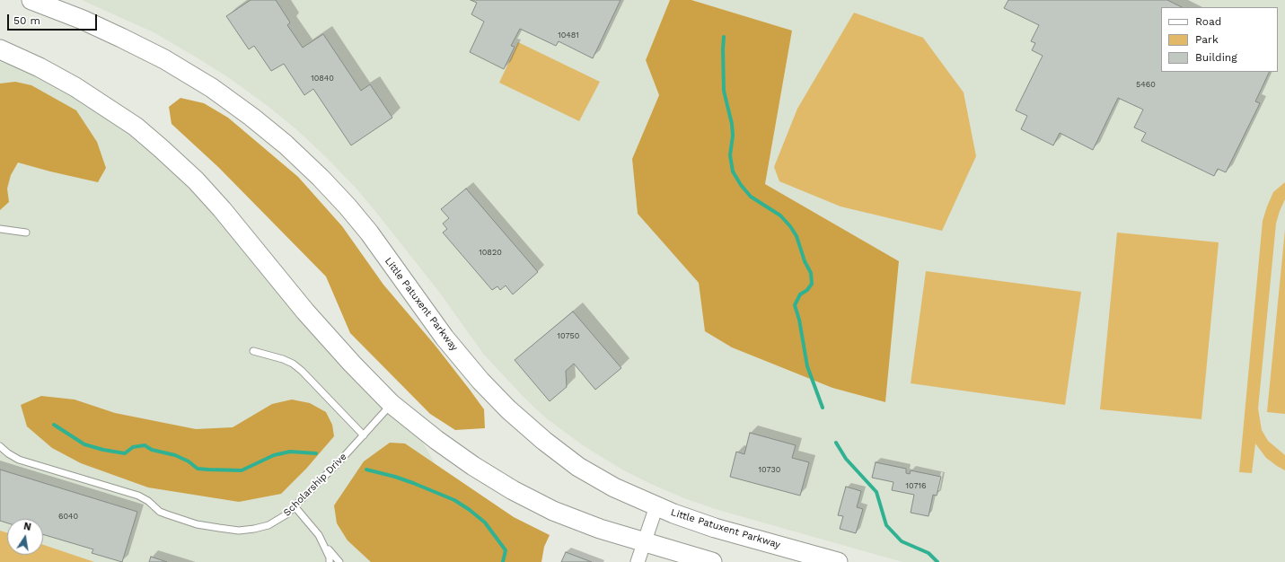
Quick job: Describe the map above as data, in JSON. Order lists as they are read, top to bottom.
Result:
{
  "streets": {
    "main road": ["Little Patuxent Parkway"],
    "lane": ["Scholarship Drive"]
  },
  "house_numbers": [
    "10481",
    "10840",
    "5460",
    "10820",
    "10750",
    "10730",
    "10716",
    "6040"
  ],
  "legend": ["Road", "Park", "Building"],
  "scale_bar": "50 m",
  "north": "top"
}
